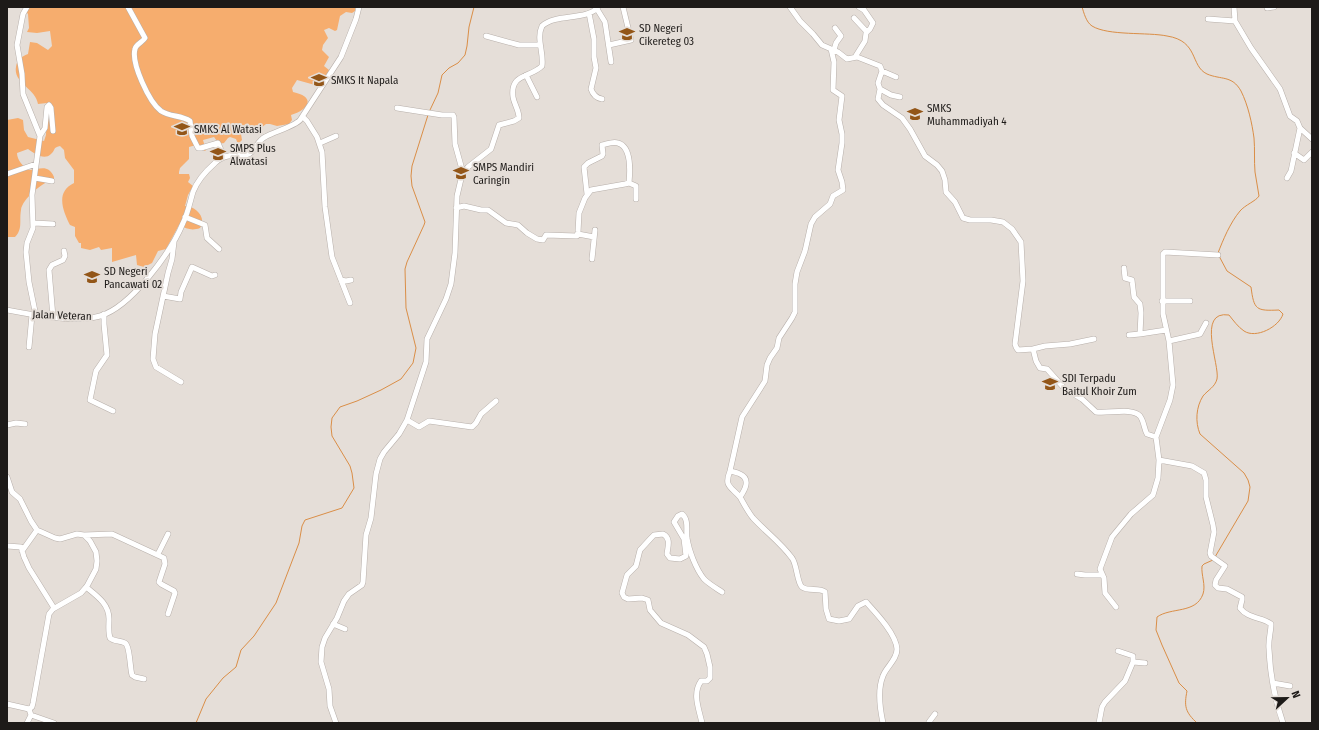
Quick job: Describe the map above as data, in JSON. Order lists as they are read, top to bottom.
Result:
{
  "streets": {
    "street": ["Jalan Veteran"]
  },
  "places": {
    "school or university": [
      "SD Negeri Cikereteg 03",
      "SMKS It Napala",
      "SMKS Muhammadiyah 4",
      "SMKS Al Watasi",
      "SMPS Plus Alwatasi",
      "SMPS Mandiri Caringin",
      "SD Negeri Pancawati 02",
      "SDI Terpadu Baitul Khoir Zum"
    ]
  },
  "north": "right"
}
